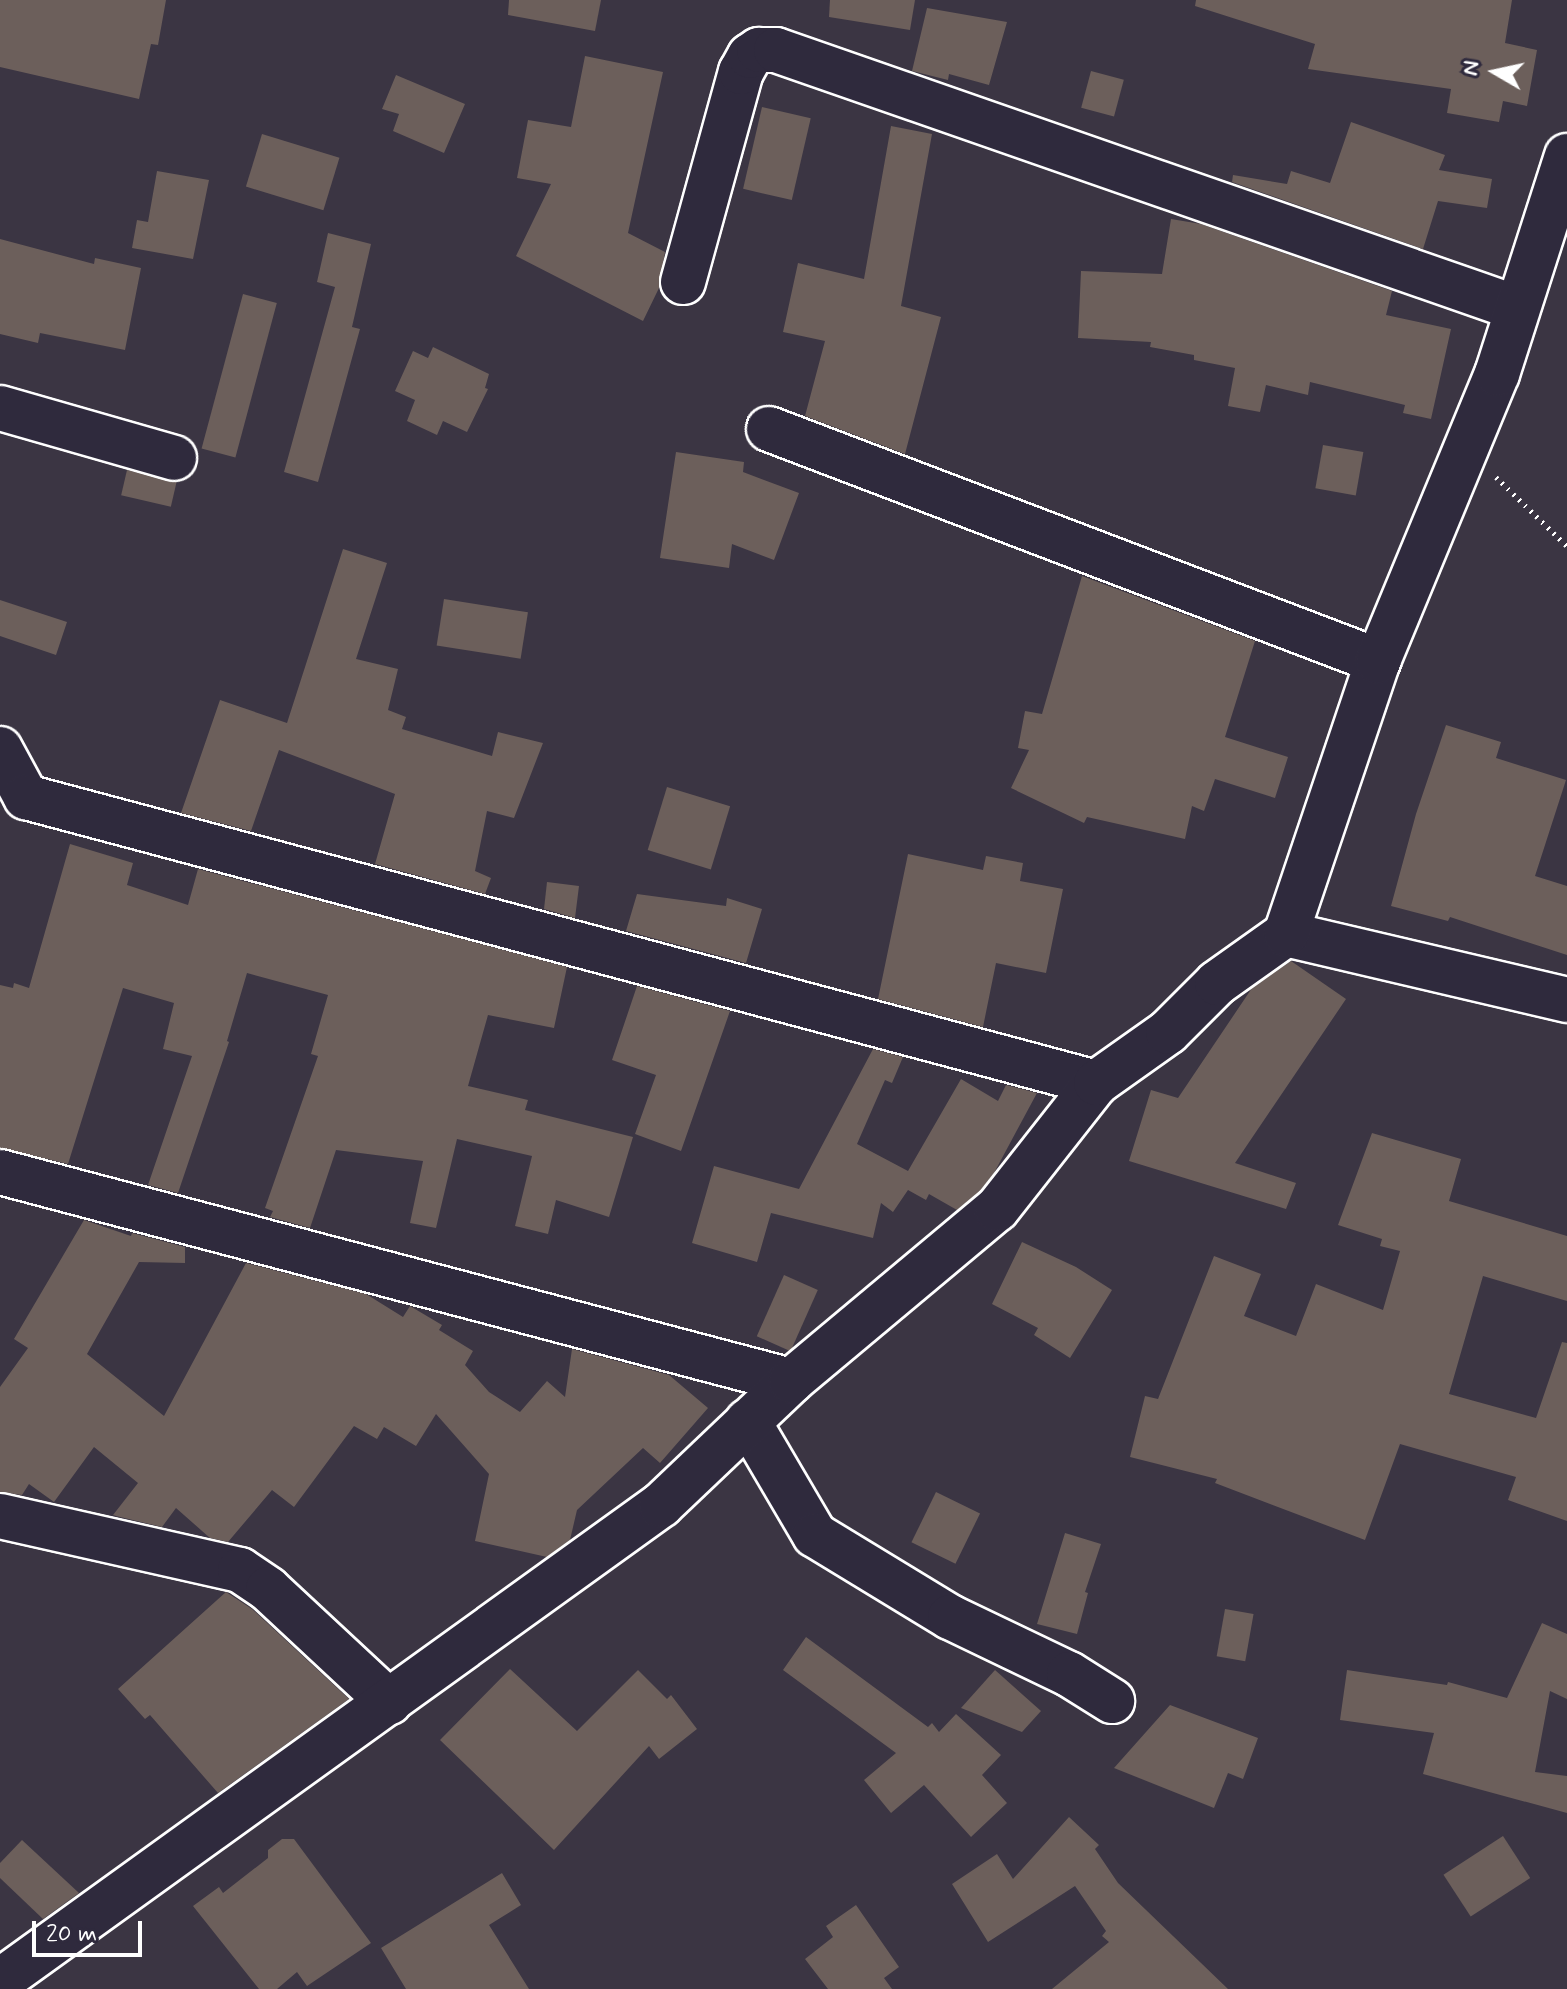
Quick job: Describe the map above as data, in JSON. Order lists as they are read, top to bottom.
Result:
{
  "scale_bar": "20 m",
  "north": "left"
}
